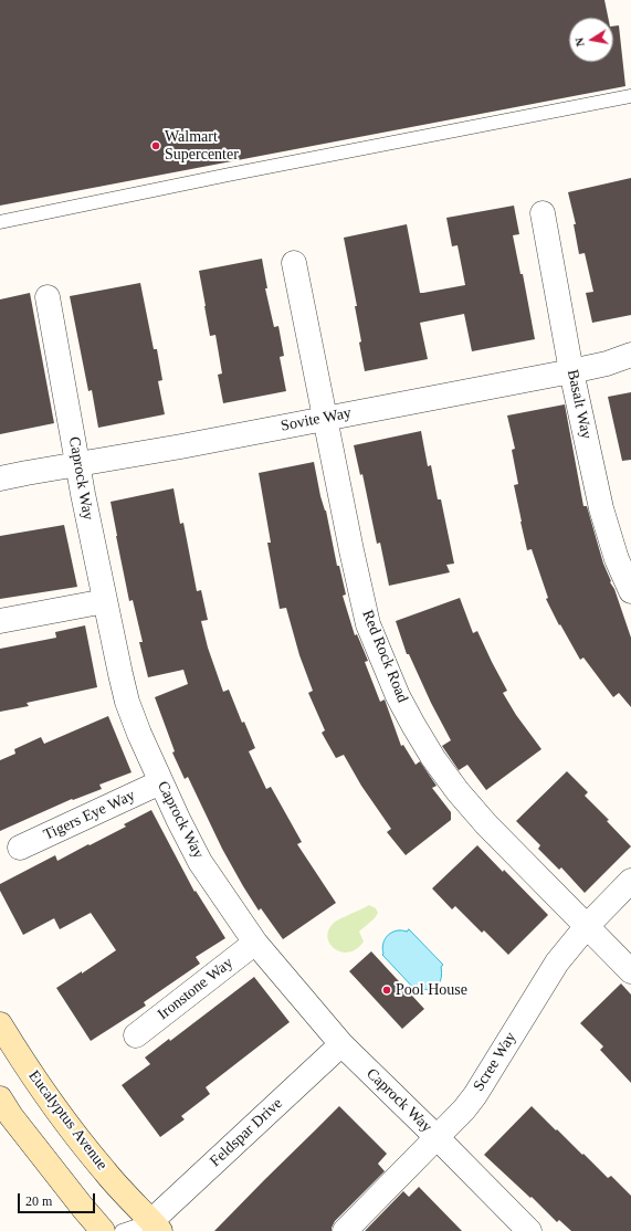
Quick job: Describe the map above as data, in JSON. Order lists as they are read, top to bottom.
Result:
{
  "streets": {
    "main road": ["Eucalyptus Avenue"],
    "street": [
      "Basalt Way",
      "Sovite Way",
      "Caprock Way",
      "Red Rock Road",
      "Tigers Eye Way",
      "Ironstone Way",
      "Scree Way",
      "Feldspar Drive"
    ]
  },
  "crossings": [
    ["Basalt Way", "Sovite Way"],
    ["Sovite Way", "Caprock Way"],
    ["Sovite Way", "Red Rock Road"],
    ["Caprock Way", "Tigers Eye Way"],
    ["Caprock Way", "Ironstone Way"],
    ["Caprock Way", "Scree Way"],
    ["Caprock Way", "Feldspar Drive"],
    ["Red Rock Road", "Scree Way"],
    ["Eucalyptus Avenue", "Feldspar Drive"]
  ],
  "places": ["Walmart Supercenter", "Pool House"],
  "scale_bar": "20 m",
  "north": "left"
}
